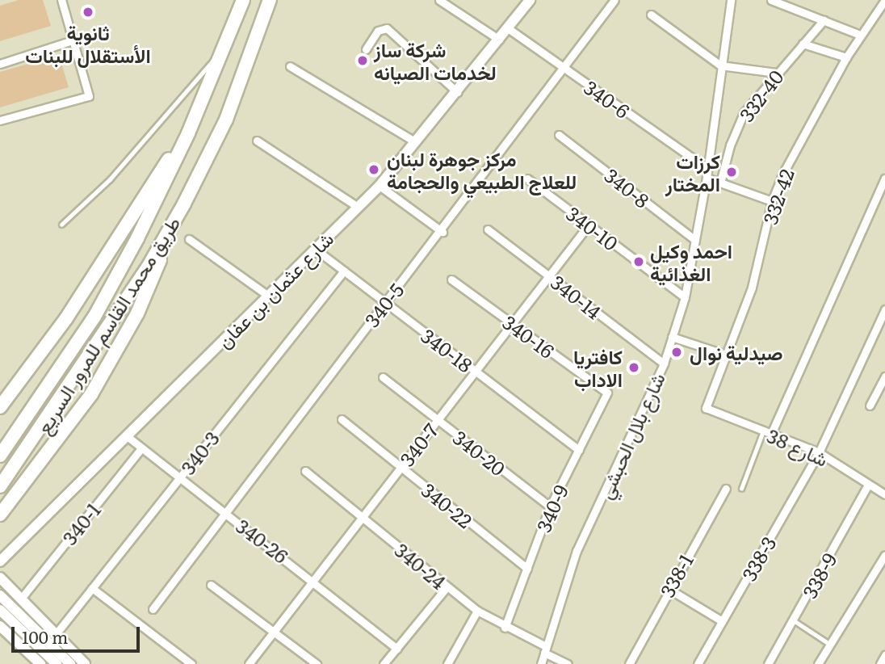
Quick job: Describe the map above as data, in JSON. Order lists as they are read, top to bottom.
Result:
{
  "streets": {
    "highway": ["طريق محمد القاسم للمرور السريع"],
    "street": [
      "332-40",
      "340-6",
      "340-8",
      "332-42",
      "340-10",
      "شارع عثمان بن عفان",
      "340-14",
      "340-5",
      "340-16",
      "340-18",
      "شارع بلال الحبشي",
      "340-7",
      "شارع 38",
      "340-3",
      "340-20",
      "340-22",
      "340-9",
      "340-1",
      "340-26",
      "338-3",
      "340-24",
      "338-1",
      "338-9"
    ]
  },
  "crossings": [
    ["340-6", "شارع عثمان بن عفان"],
    ["340-6", "340-5"],
    ["340-6", "شارع بلال الحبشي"],
    ["340-8", "شارع بلال الحبشي"],
    ["332-42", "شارع 38"],
    ["340-10", "شارع بلال الحبشي"],
    ["340-10", "340-7"],
    ["شارع عثمان بن عفان", "340-18"],
    ["شارع عثمان بن عفان", "340-26"],
    ["340-14", "شارع بلال الحبشي"],
    ["340-14", "340-7"],
    ["340-5", "340-18"],
    ["340-5", "340-26"],
    ["340-16", "340-7"],
    ["340-16", "340-9"],
    ["340-18", "340-7"],
    ["340-18", "340-3"],
    ["340-18", "340-9"],
    ["شارع بلال الحبشي", "340-24"],
    ["340-7", "340-20"],
    ["340-7", "340-22"],
    ["340-7", "340-26"],
    ["340-7", "340-24"],
    ["شارع 38", "338-3"],
    ["شارع 38", "338-9"],
    ["340-3", "340-26"],
    ["340-20", "340-9"],
    ["340-22", "340-9"],
    ["340-9", "340-24"],
    ["340-1", "340-26"]
  ],
  "places": [
    "ثانوية الأستقلال للبنات",
    "شركة ساز لخدمات الصيانه",
    "مركز جوهرة لبنان للعلاج الطبيعي والحجامة",
    "كرزات المختار",
    "احمد وكيل الغذائية",
    "صيدلية نوال",
    "كافتريا الاداب"
  ],
  "scale_bar": "100 m"
}
